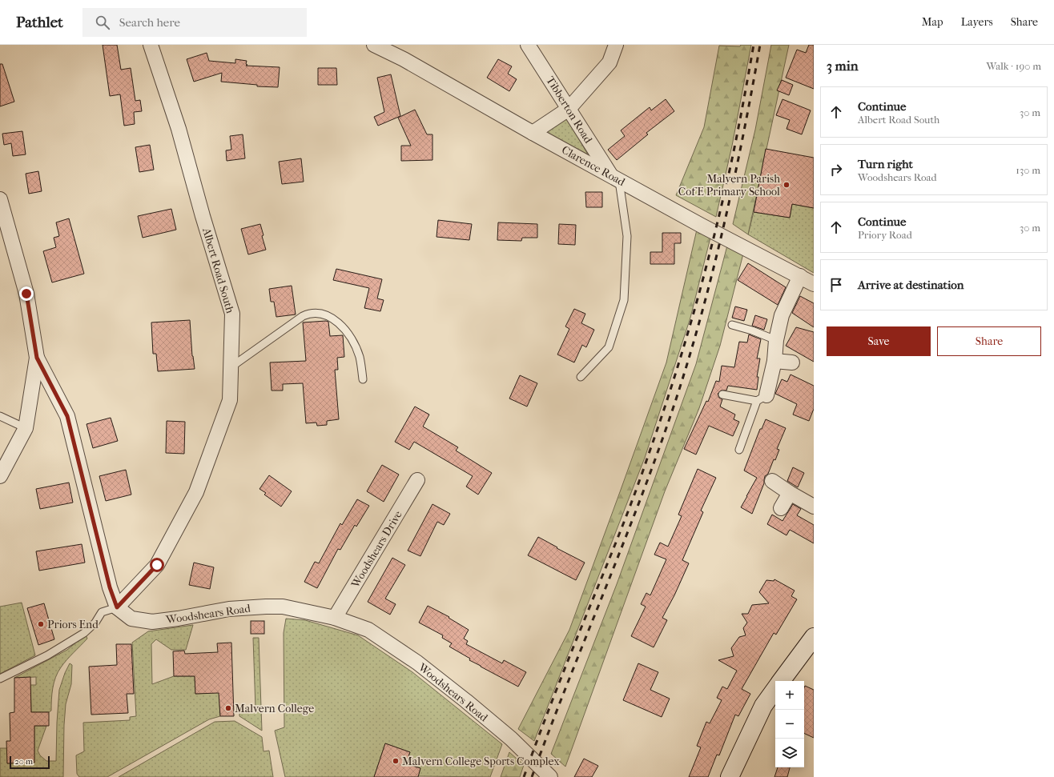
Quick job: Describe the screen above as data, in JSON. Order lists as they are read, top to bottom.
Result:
{
  "streets": {
    "street": [
      "Tibberton Road",
      "Clarence Road",
      "Albert Road South",
      "Woodshears Drive",
      "Woodshears Road"
    ]
  },
  "crossings": [
    ["Tibberton Road", "Clarence Road"],
    ["Albert Road South", "Woodshears Road"],
    ["Woodshears Drive", "Woodshears Road"]
  ],
  "places": [
    "Malvern Parish CofE Primary School",
    "Priors End",
    "Malvern College",
    "Malvern College Sports Complex"
  ],
  "scale_bar": "20 m",
  "page": {
    "header": "Pathlet",
    "search": "Search here",
    "nav": ["Map", "Layers", "Share"],
    "heading": ["3 min", "Walk · 190 m"],
    "list": [
      ["Continue", "Albert Road South", "30 m"],
      ["Turn right", "Woodshears Road", "130 m"],
      ["Continue", "Priory Road", "30 m"],
      "Arrive at destination"
    ],
    "buttons": ["Save", "Share"],
    "map_buttons": ["+", "−"],
    "scale": "20 m"
  }
}
